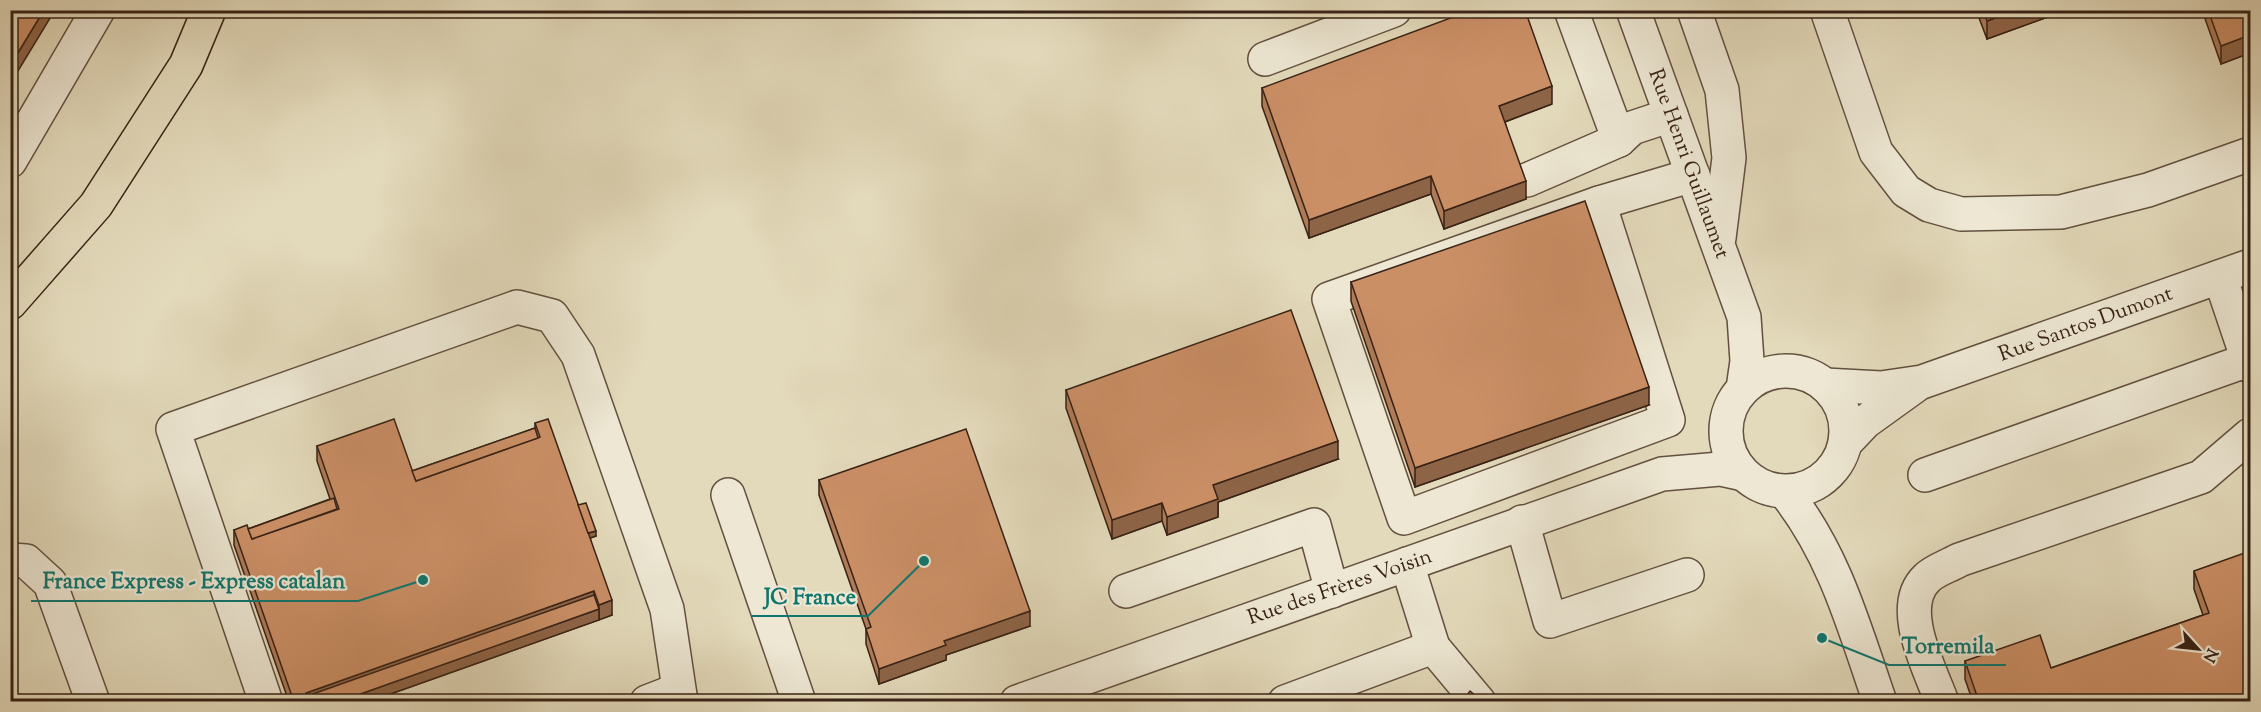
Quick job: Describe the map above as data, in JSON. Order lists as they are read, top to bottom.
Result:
{
  "streets": {
    "street": ["Rue Henri Guillaumet", "Rue Santos Dumont", "Rue des Frères Voisin"]
  },
  "crossings": [
    ["Rue Henri Guillaumet", "Rue Santos Dumont"],
    ["Rue Henri Guillaumet", "Rue des Frères Voisin"],
    ["Rue Santos Dumont", "Rue des Frères Voisin"]
  ],
  "places": ["JC France", "France Express - Express catalan", "Torremila"],
  "north": "bottom right"
}
